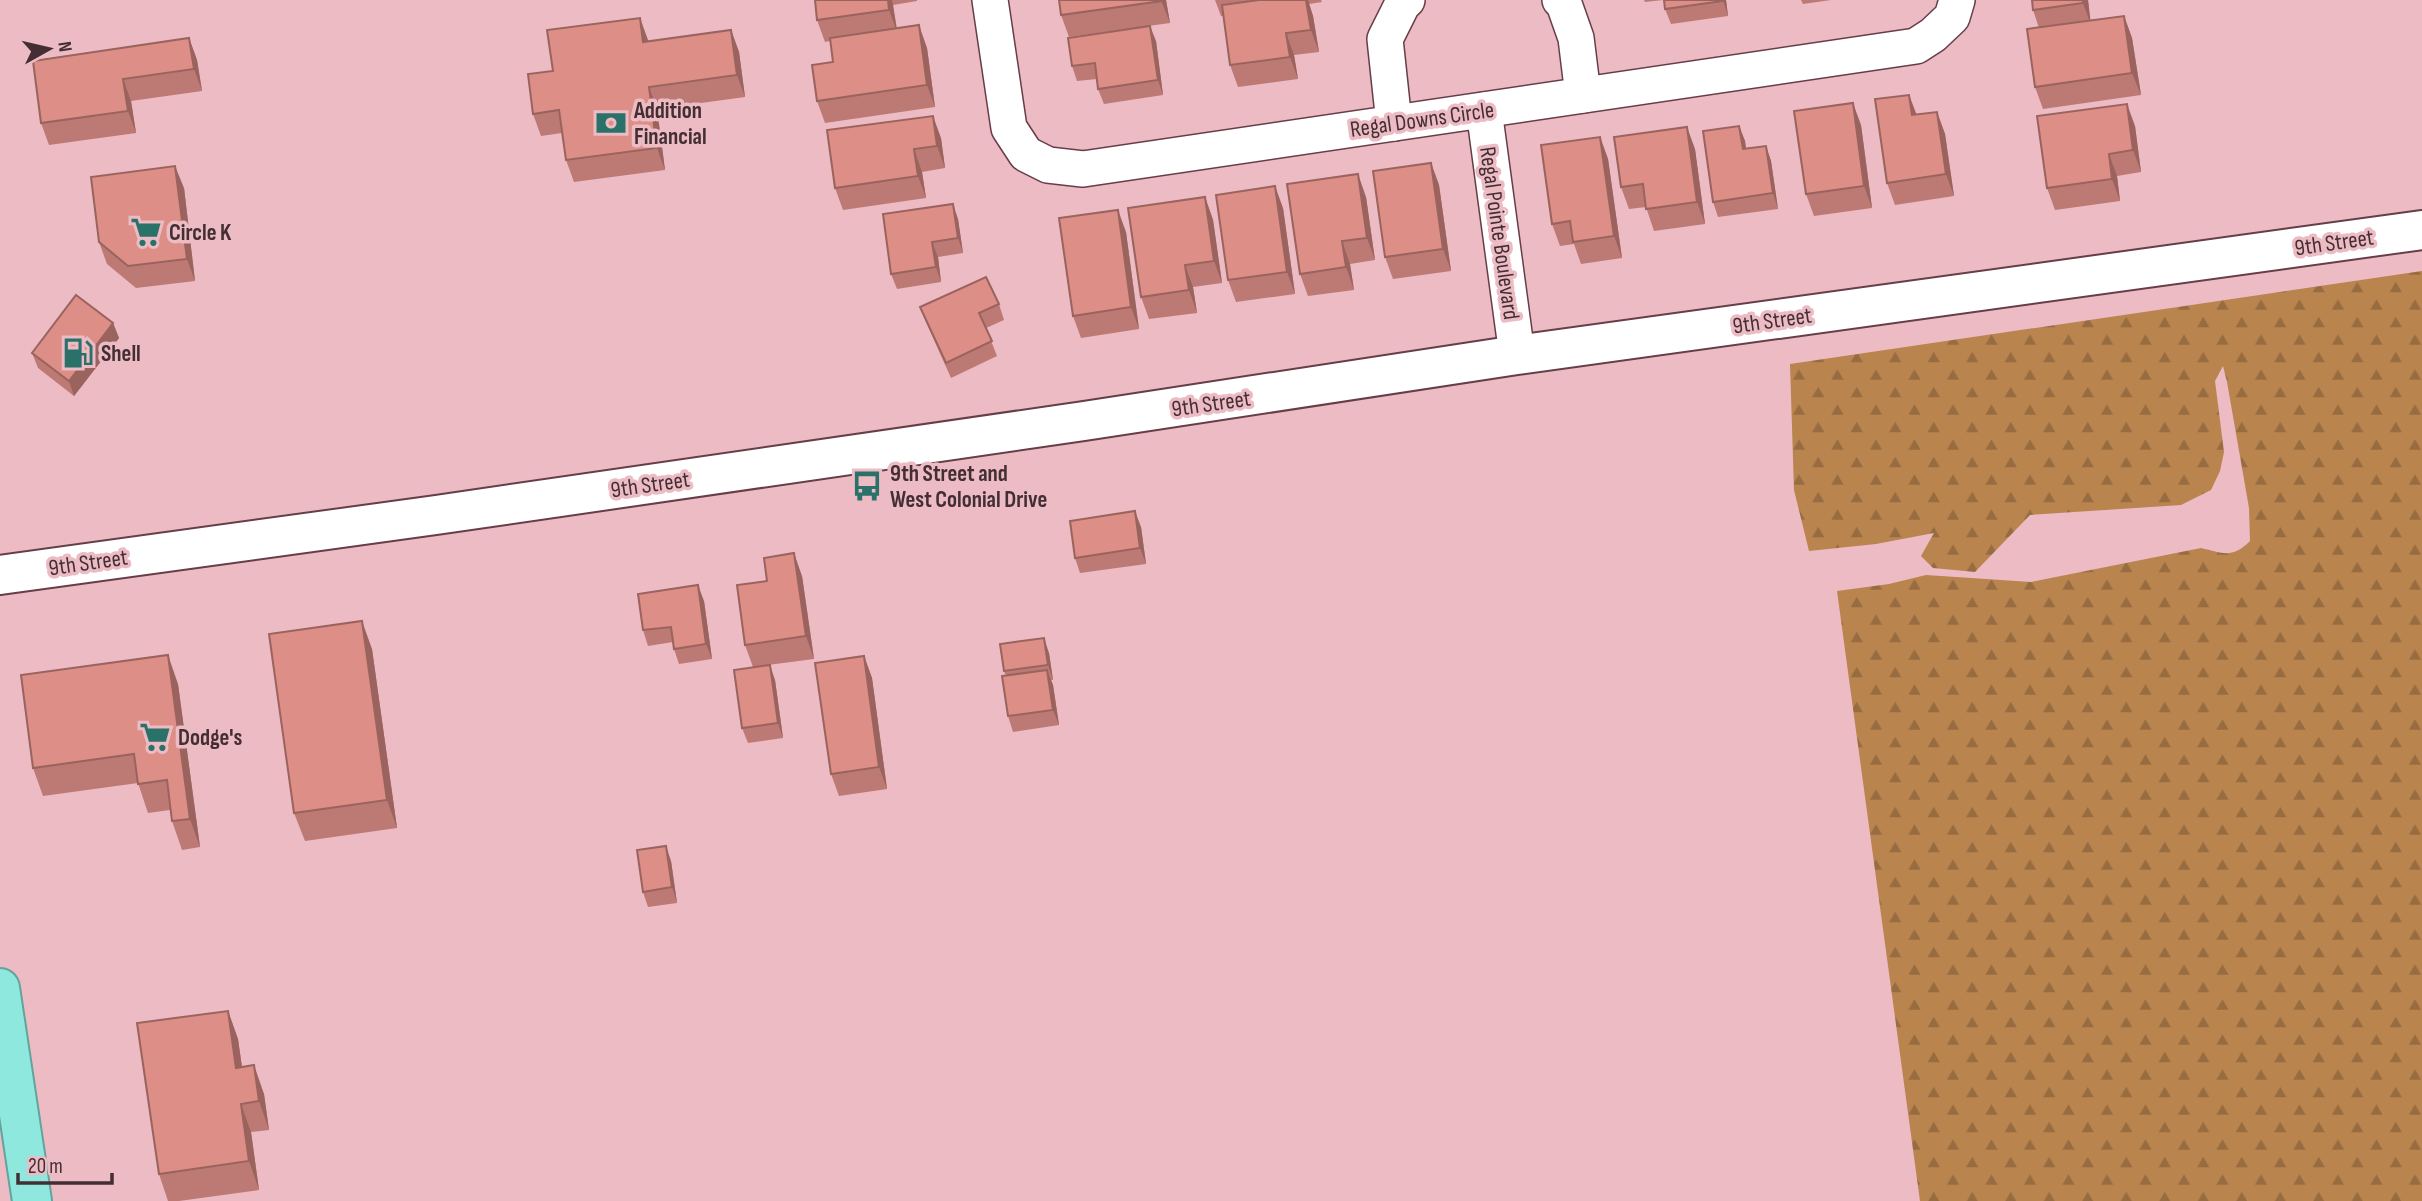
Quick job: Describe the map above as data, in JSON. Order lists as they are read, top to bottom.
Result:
{
  "streets": {
    "street": ["Regal Downs Circle", "Regal Pointe Boulevard", "9th Street"]
  },
  "crossings": [
    ["Regal Downs Circle", "Regal Pointe Boulevard"],
    ["Regal Pointe Boulevard", "9th Street"]
  ],
  "places": {
    "bank": ["Addition Financial"],
    "supermarket": ["Circle K", "Dodge's"],
    "fuel station": ["Shell"],
    "bus stop": ["9th Street and West Colonial Drive"]
  },
  "scale_bar": "20 m",
  "north": "right"
}
